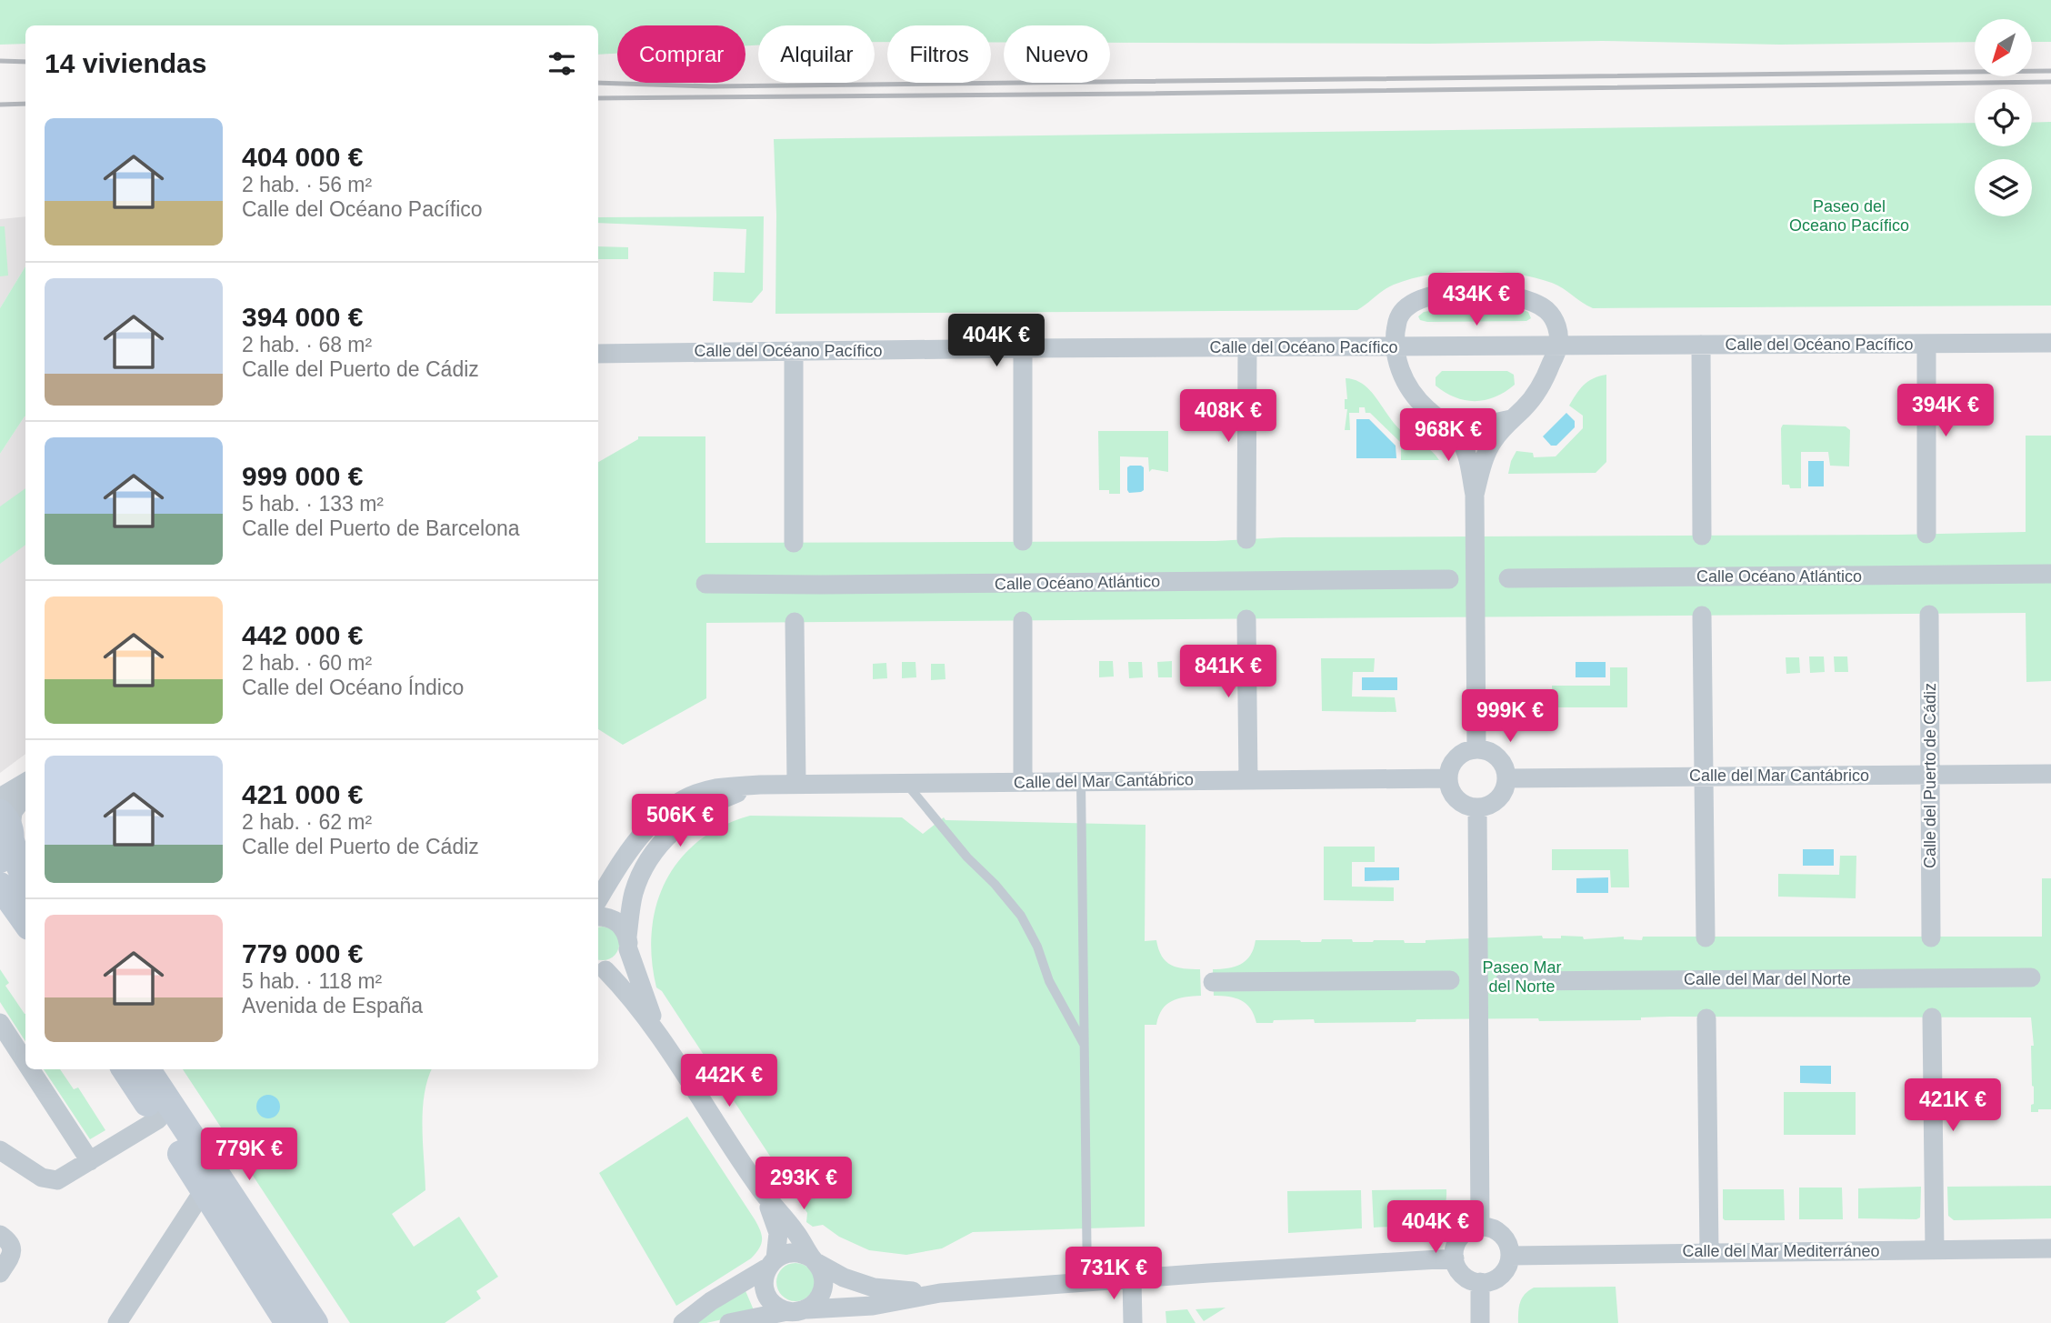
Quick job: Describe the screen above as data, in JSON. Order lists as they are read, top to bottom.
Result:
{
  "streets": {
    "street": [
      "Calle del Océano Pacífico",
      "Calle Océano Atlántico",
      "Calle del Mar Cantábrico",
      "Calle del Puerto de Cádiz",
      "Calle del Mar del Norte",
      "Calle del Mar Mediterráneo"
    ]
  },
  "crossings": [
    ["Calle del Mar Cantábrico", "Calle del Puerto de Cádiz"]
  ],
  "parks": ["Paseo del Oceano Pacífico", "Paseo Mar del Norte"],
  "north": "bottom left",
  "page": {
    "chip": [
      "Comprar",
      "Alquilar",
      "Filtros",
      "Nuevo"
    ],
    "heading": "14 viviendas",
    "list": [
      {
        "name": "404 000 €",
        "note": "2 hab. · 56 m² · Calle del Océano Pacífico"
      },
      {
        "name": "394 000 €",
        "note": "2 hab. · 68 m² · Calle del Puerto de Cádiz"
      },
      {
        "name": "999 000 €",
        "note": "5 hab. · 133 m² · Calle del Puerto de Barcelona"
      },
      {
        "name": "442 000 €",
        "note": "2 hab. · 60 m² · Calle del Océano Índico"
      },
      {
        "name": "421 000 €",
        "note": "2 hab. · 62 m² · Calle del Puerto de Cádiz"
      },
      {
        "name": "779 000 €",
        "note": "5 hab. · 118 m² · Avenida de España"
      }
    ],
    "price": [
      "434K €",
      "404K €",
      "394K €",
      "408K €",
      "968K €",
      "841K €",
      "999K €",
      "506K €",
      "442K €",
      "421K €",
      "779K €",
      "293K €",
      "404K €",
      "731K €"
    ]
  }
}
